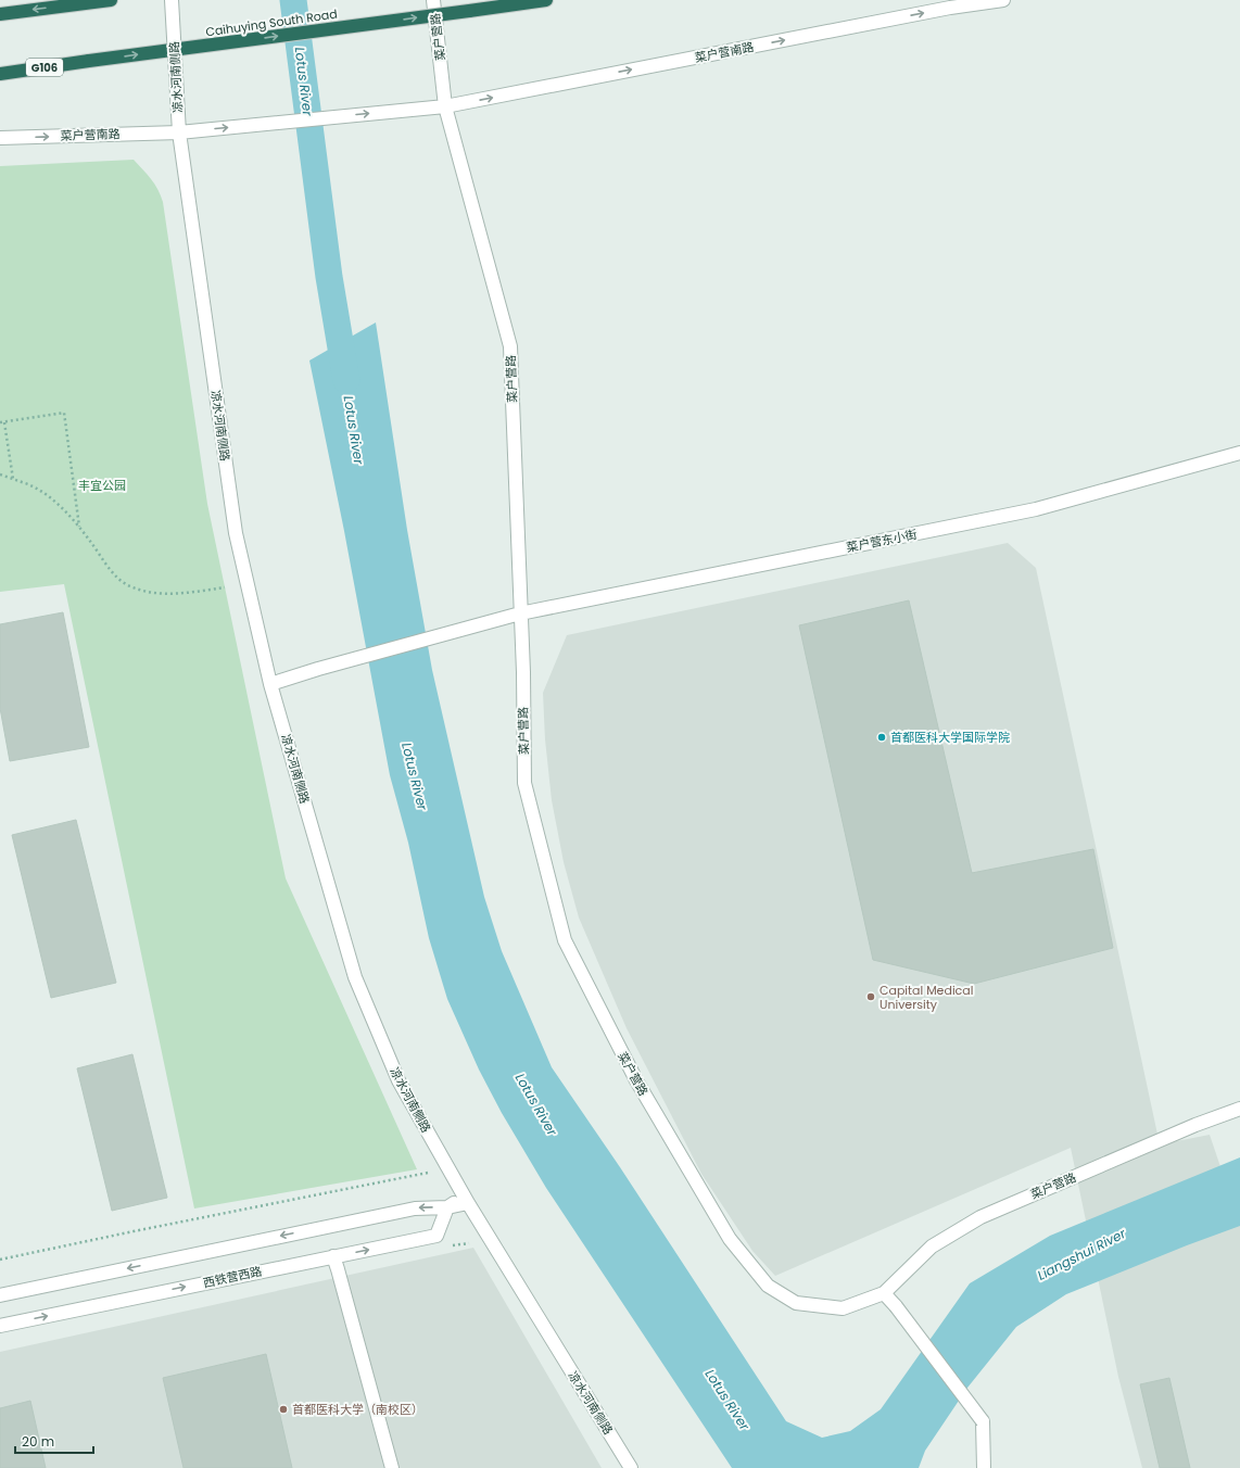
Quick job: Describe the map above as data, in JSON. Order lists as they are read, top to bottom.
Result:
{
  "streets": {
    "highway": ["Caihuying South Road", "G106"],
    "street": [
      "菜户营路",
      "菜户营南路",
      "凉水河南侧路",
      "菜户营东小街",
      "西铁营西路"
    ]
  },
  "crossings": [
    ["菜户营路", "菜户营南路"],
    ["菜户营路", "菜户营东小街"],
    ["菜户营南路", "凉水河南侧路"],
    ["凉水河南侧路", "菜户营东小街"]
  ],
  "one_way": ["Caihuying South Road", "菜户营南路"],
  "water": ["Lotus River", "Liangshui River"],
  "parks": ["丰宜公园"],
  "places": ["首都医科大学国际学院", "Capital Medical University", "首都医科大学（南校区）"],
  "scale_bar": "20 m"
}
